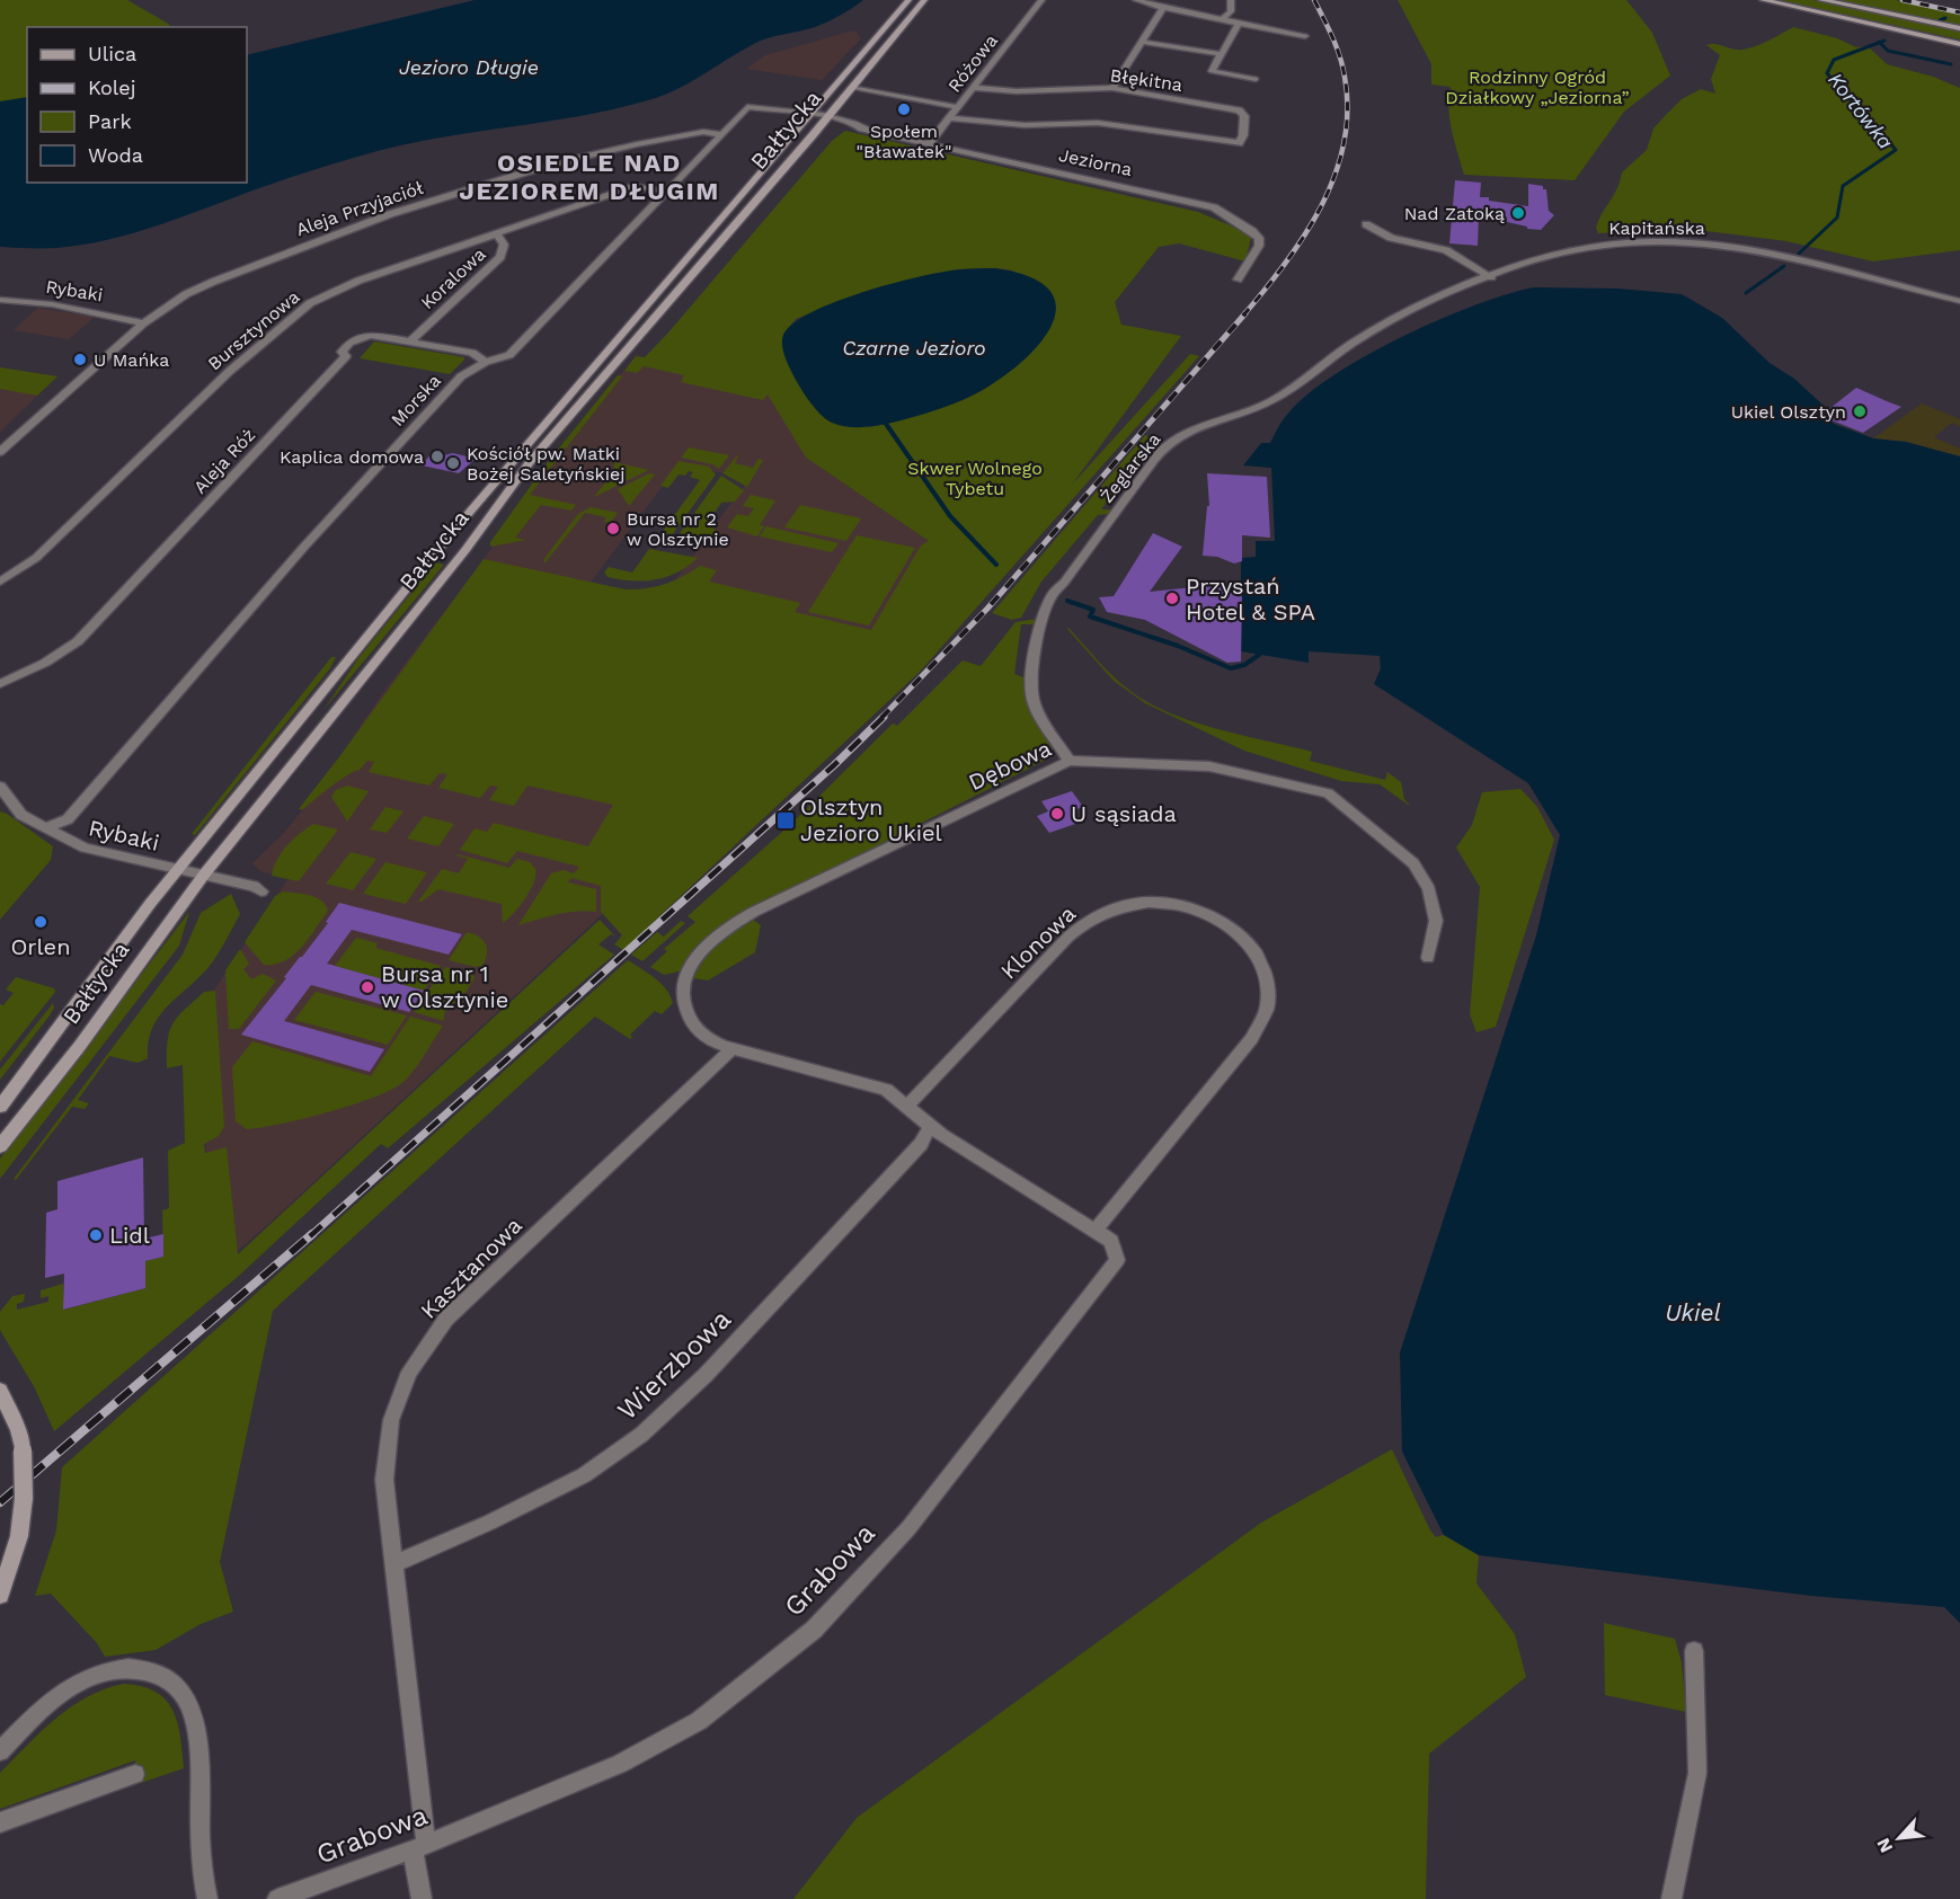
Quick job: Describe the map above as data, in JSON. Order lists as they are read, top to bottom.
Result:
{
  "streets": {
    "main road": ["Bałtycka"],
    "street": [
      "Różowa",
      "Błękitna",
      "Jeziorna",
      "Aleja Przyjaciół",
      "Kapitańska",
      "Koralowa",
      "Rybaki",
      "Bursztynowa",
      "Morska",
      "Aleja Róż",
      "Żeglarska",
      "Dębowa",
      "Klonowa",
      "Kasztanowa",
      "Wierzbowa",
      "Grabowa"
    ]
  },
  "crossings": [
    ["Różowa", "Błękitna"],
    ["Różowa", "Jeziorna"],
    ["Bałtycka", "Jeziorna"],
    ["Bałtycka", "Rybaki"],
    ["Aleja Przyjaciół", "Rybaki"],
    ["Aleja Przyjaciół", "Morska"],
    ["Kapitańska", "Żeglarska"],
    ["Koralowa", "Bursztynowa"],
    ["Koralowa", "Aleja Róż"],
    ["Rybaki", "Morska"],
    ["Bursztynowa", "Morska"],
    ["Morska", "Aleja Róż"],
    ["Żeglarska", "Dębowa"],
    ["Dębowa", "Kasztanowa"],
    ["Klonowa", "Grabowa"],
    ["Kasztanowa", "Wierzbowa"],
    ["Kasztanowa", "Grabowa"],
    ["Wierzbowa", "Grabowa"]
  ],
  "districts": ["OSIEDLE NAD JEZIOREM DŁUGIM"],
  "water": [
    "Jezioro Długie",
    "Kortówka",
    "Czarne Jezioro",
    "Ukiel"
  ],
  "parks": ["Rodzinny Ogród Działkowy „Jeziorna”", "Skwer Wolnego Tybetu"],
  "places": {
    "other": [
      "Społem \"Bławatek\"",
      "Nad Zatoką",
      "U Mańka",
      "Ukiel Olsztyn",
      "Kaplica domowa",
      "Kościół pw. Matki Bożej Saletyńskiej",
      "Bursa nr 2 w Olsztynie",
      "Przystań Hotel & SPA",
      "U sąsiada",
      "Orlen",
      "Bursa nr 1 w Olsztynie",
      "Lidl"
    ],
    "transit": ["Olsztyn Jezioro Ukiel"]
  },
  "legend": [
    "Ulica",
    "Kolej",
    "Park",
    "Woda"
  ],
  "north": "bottom left"
}
